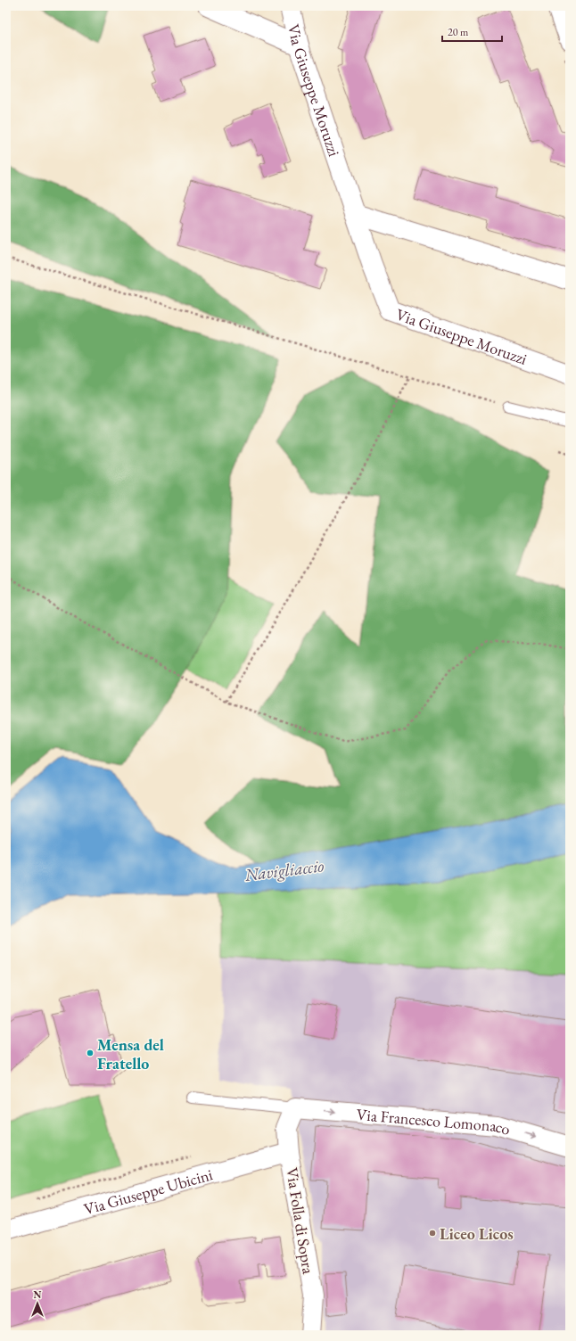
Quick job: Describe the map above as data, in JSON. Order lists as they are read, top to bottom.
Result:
{
  "streets": {
    "street": [
      "Via Giuseppe Moruzzi",
      "Via Francesco Lomonaco",
      "Via Giuseppe Ubicini",
      "Via Folla di Sopra"
    ]
  },
  "crossings": [
    ["Via Francesco Lomonaco", "Via Folla di Sopra"],
    ["Via Giuseppe Ubicini", "Via Folla di Sopra"]
  ],
  "one_way": ["Via Francesco Lomonaco"],
  "water": ["Navigliaccio"],
  "places": ["Mensa del Fratello", "Liceo Licos"],
  "scale_bar": "20 m",
  "north": "top"
}
